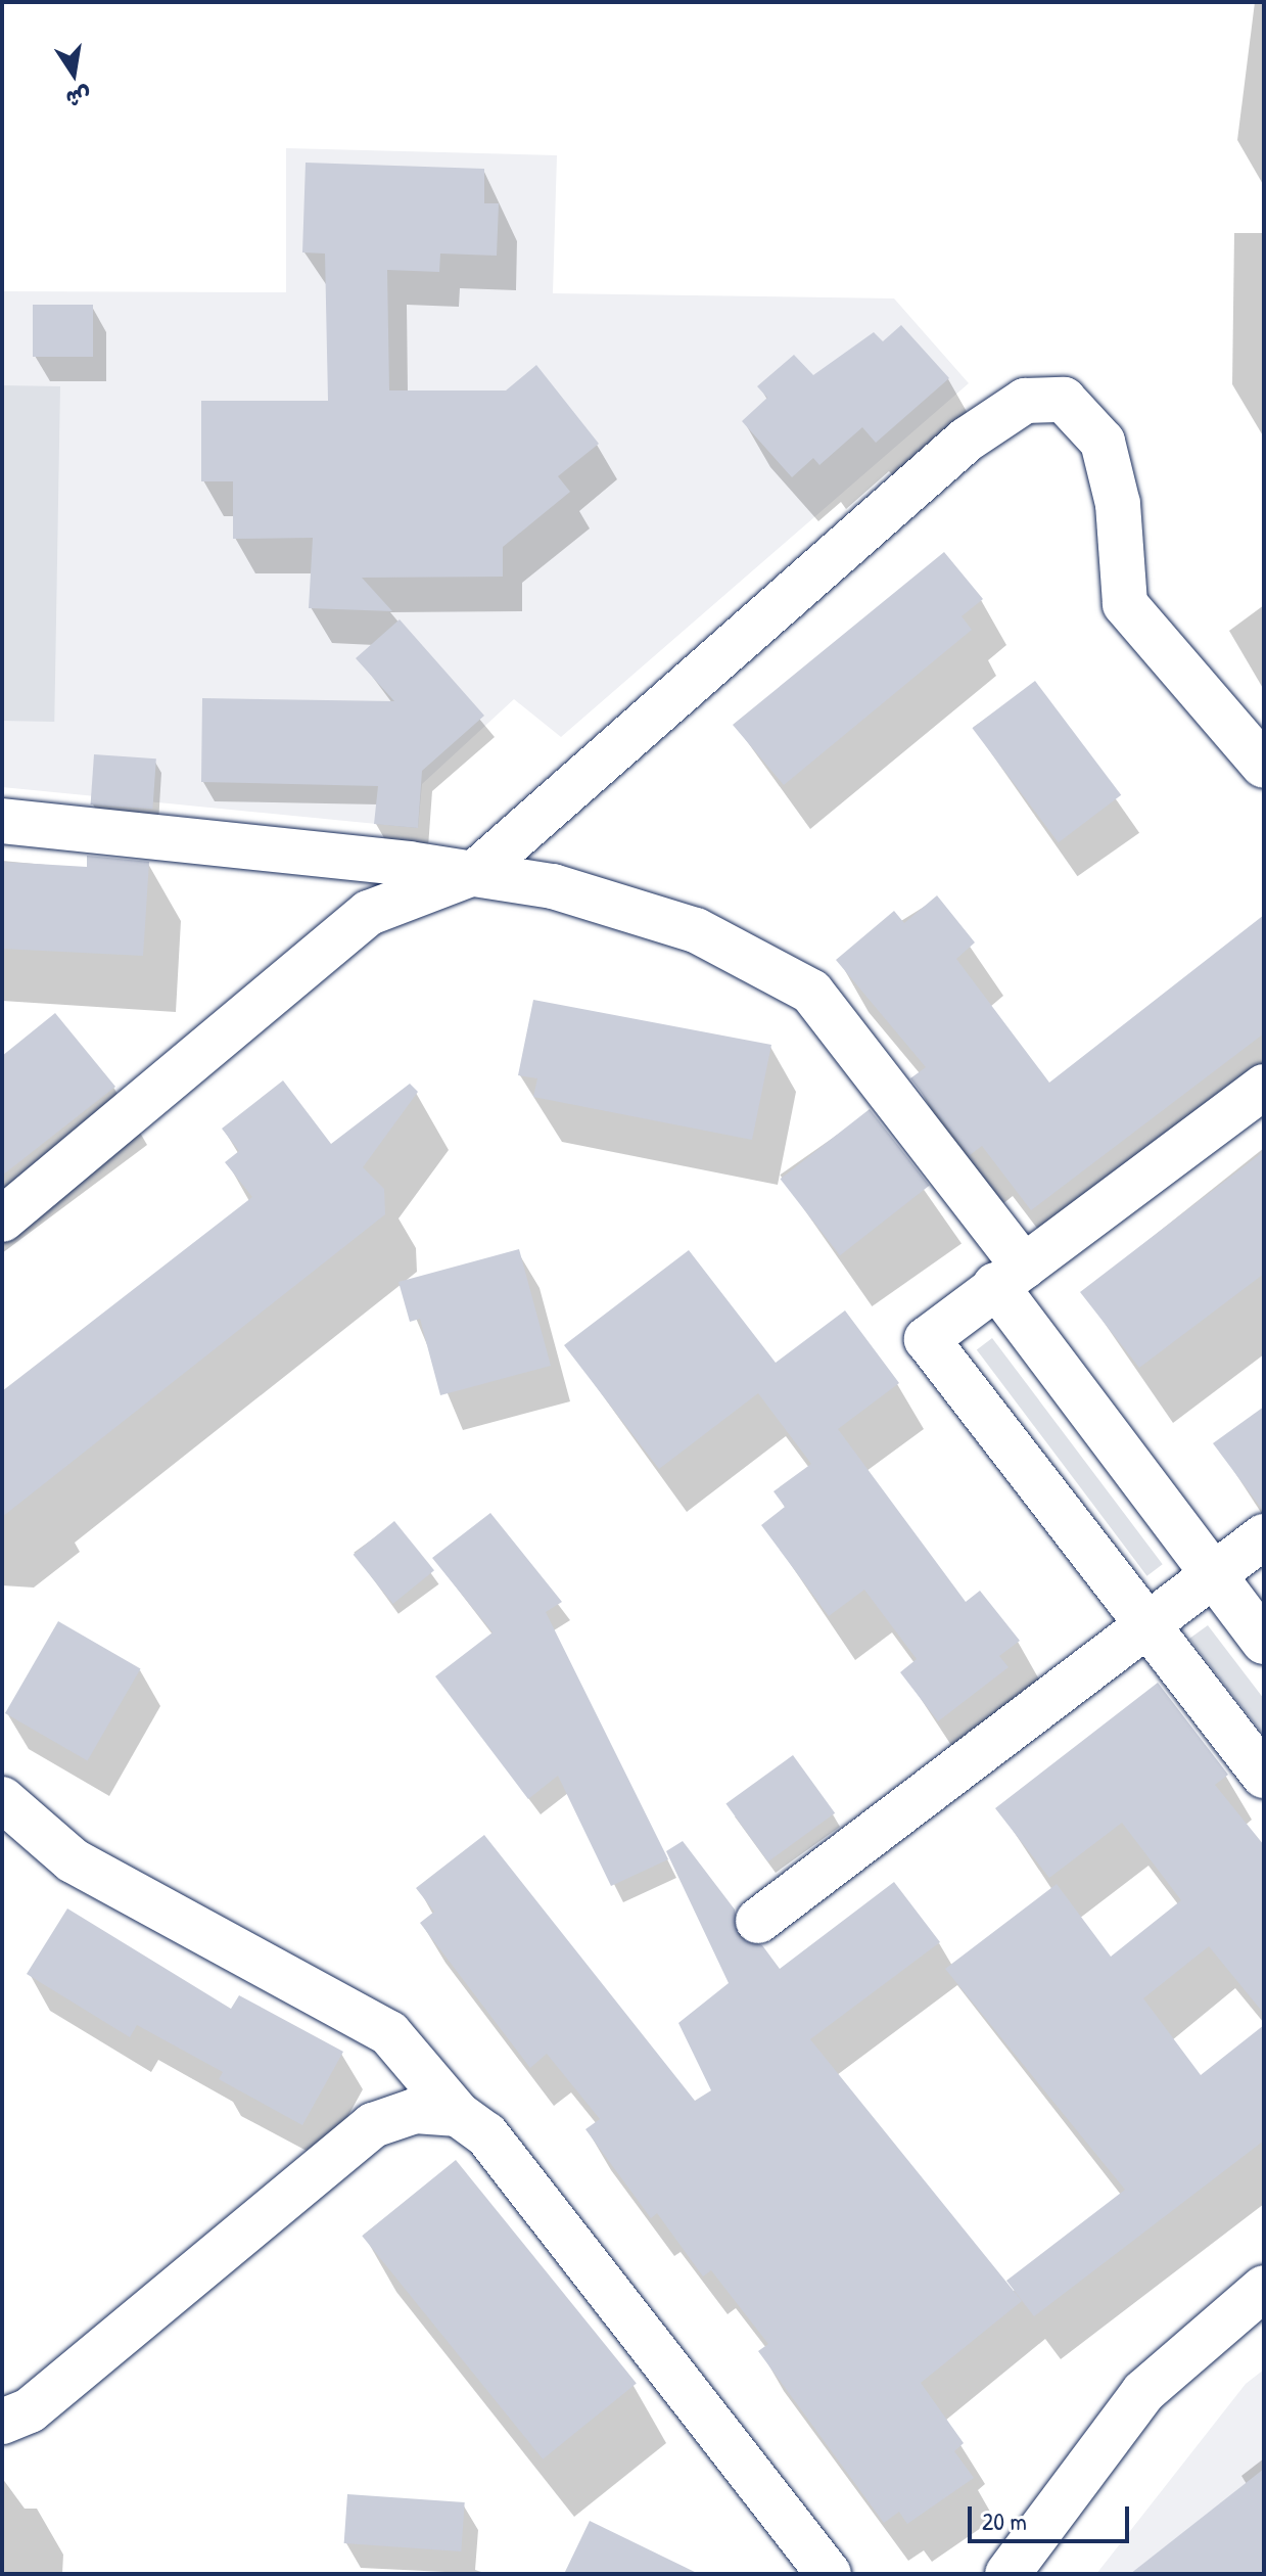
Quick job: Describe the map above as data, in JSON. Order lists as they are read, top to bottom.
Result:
{
  "scale_bar": "20 m",
  "north": "bottom"
}
